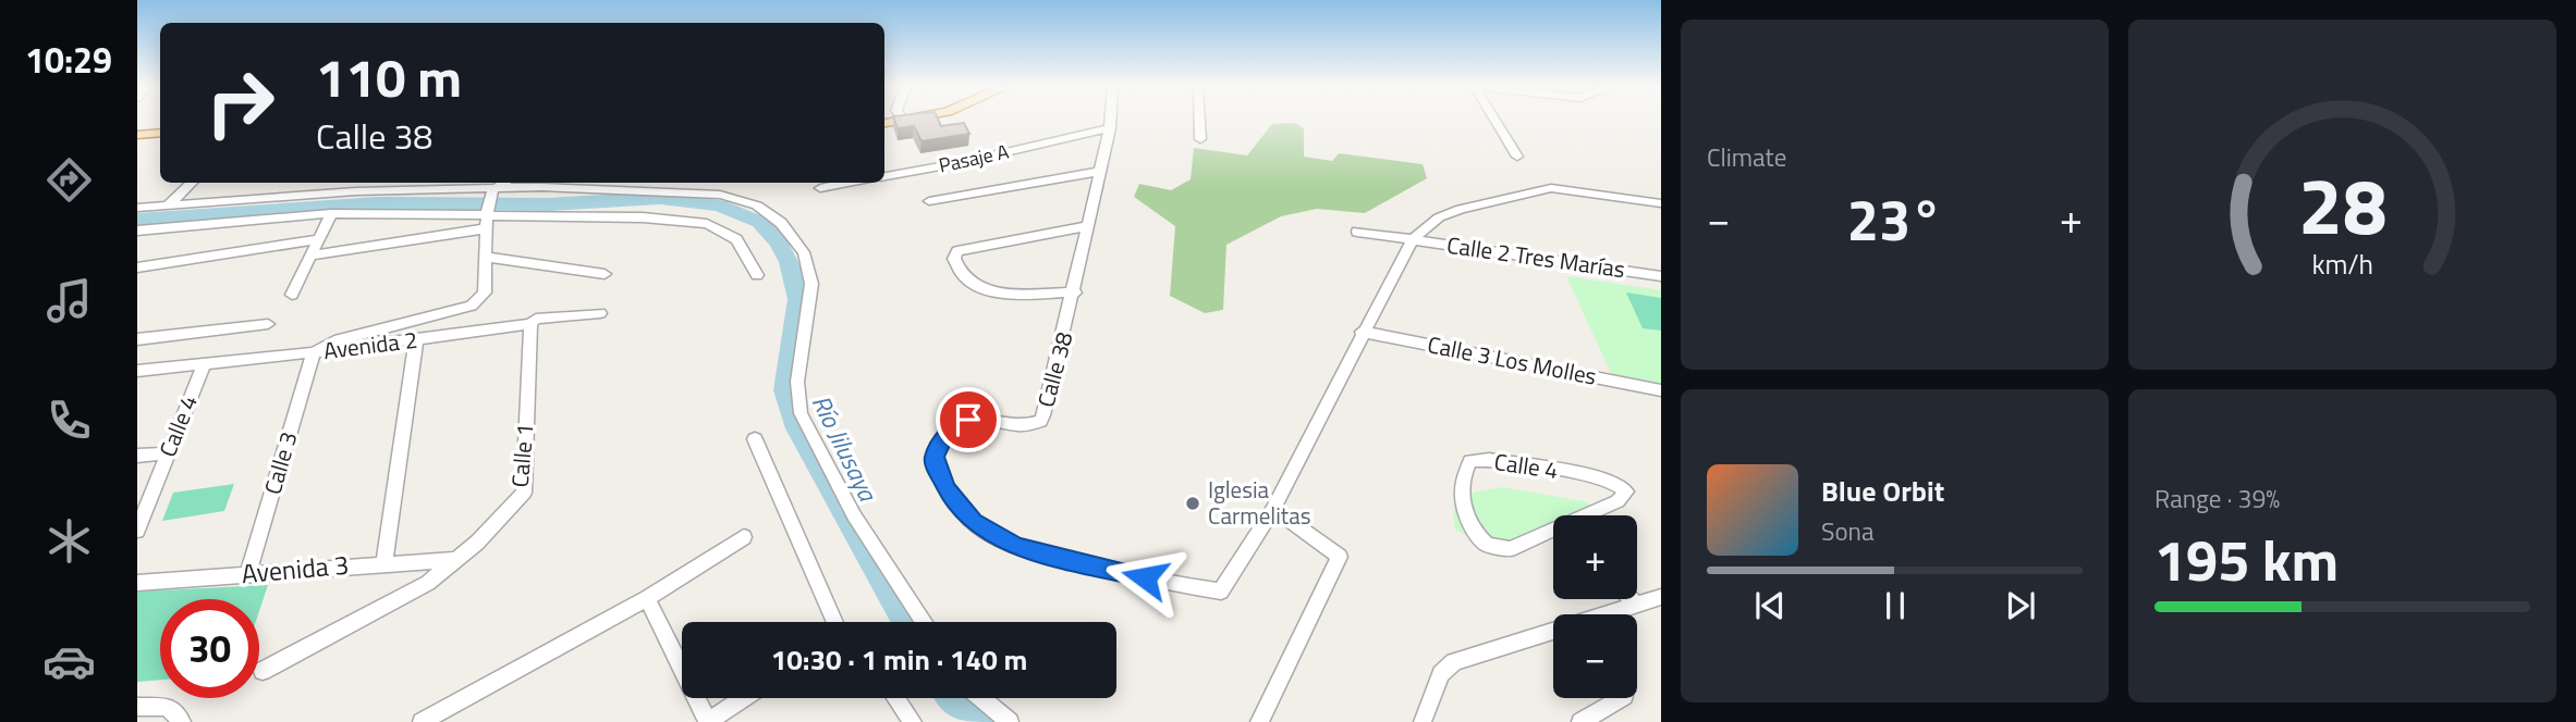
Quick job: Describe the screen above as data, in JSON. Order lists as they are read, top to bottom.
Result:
{
  "streets": {
    "street": [
      "Pasaje A",
      "Calle 2 Tres Marías",
      "Avenida 2",
      "Calle 3 Los Molles",
      "Calle 38",
      "Calle 4",
      "Calle 1",
      "Calle 3",
      "Avenida 3"
    ]
  },
  "crossings": [
    ["Pasaje A", "Calle 38"],
    ["Avenida 2", "Calle 4"],
    ["Avenida 2", "Calle 1"],
    ["Avenida 2", "Calle 3"],
    ["Calle 1", "Avenida 3"],
    ["Calle 3", "Avenida 3"]
  ],
  "water": ["Río Jilusaya"],
  "places": ["Iglesia Carmelitas"],
  "page": {
    "tabs": "10:29",
    "tile": [
      "Climate",
      ["Range · 39%", "195 km"]
    ],
    "turn": ["110 m", "Calle 38"],
    "heat": ["−", "23°", "+"],
    "song": ["Blue Orbit", "Sona"],
    "map_buttons": ["+", "−"],
    "limit": "30",
    "trip": "10:30 · 1 min · 140 m",
    "gauge": ["28", "km/h"]
  }
}
